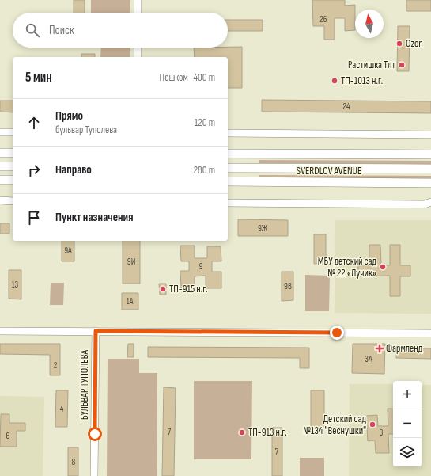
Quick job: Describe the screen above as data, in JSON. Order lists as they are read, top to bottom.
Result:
{
  "streets": {
    "main road": ["SVERDLOV AVENUE"],
    "street": ["БУЛЬВАР ТУПОЛЕВА"]
  },
  "places": {
    "other": [
      "Ozon",
      "Растишка Тлт",
      "ТП-1013 н.г.",
      "МБУ детский сад № 22 «Лучик»",
      "ТП-915 н.г.",
      "Детский сад №134 \"Веснушки\"",
      "ТП-913 н.г."
    ],
    "health": ["Фармленд"]
  },
  "house_numbers": [
    "26",
    "24",
    "9Ж",
    "9А",
    "9И",
    "9",
    "13",
    "9В",
    "1А",
    "3А",
    "2",
    "4",
    "7",
    "3",
    "6",
    "7",
    "8"
  ],
  "north": "top",
  "page": {
    "search": "Поиск",
    "heading": ["5 мин", "Пешком · 400 m"],
    "list": [
      ["Прямо", "бульвар Туполева", "120 m"],
      ["Направо", "280 m"],
      "Пункт назначения"
    ],
    "map_buttons": ["+", "−"]
  }
}
